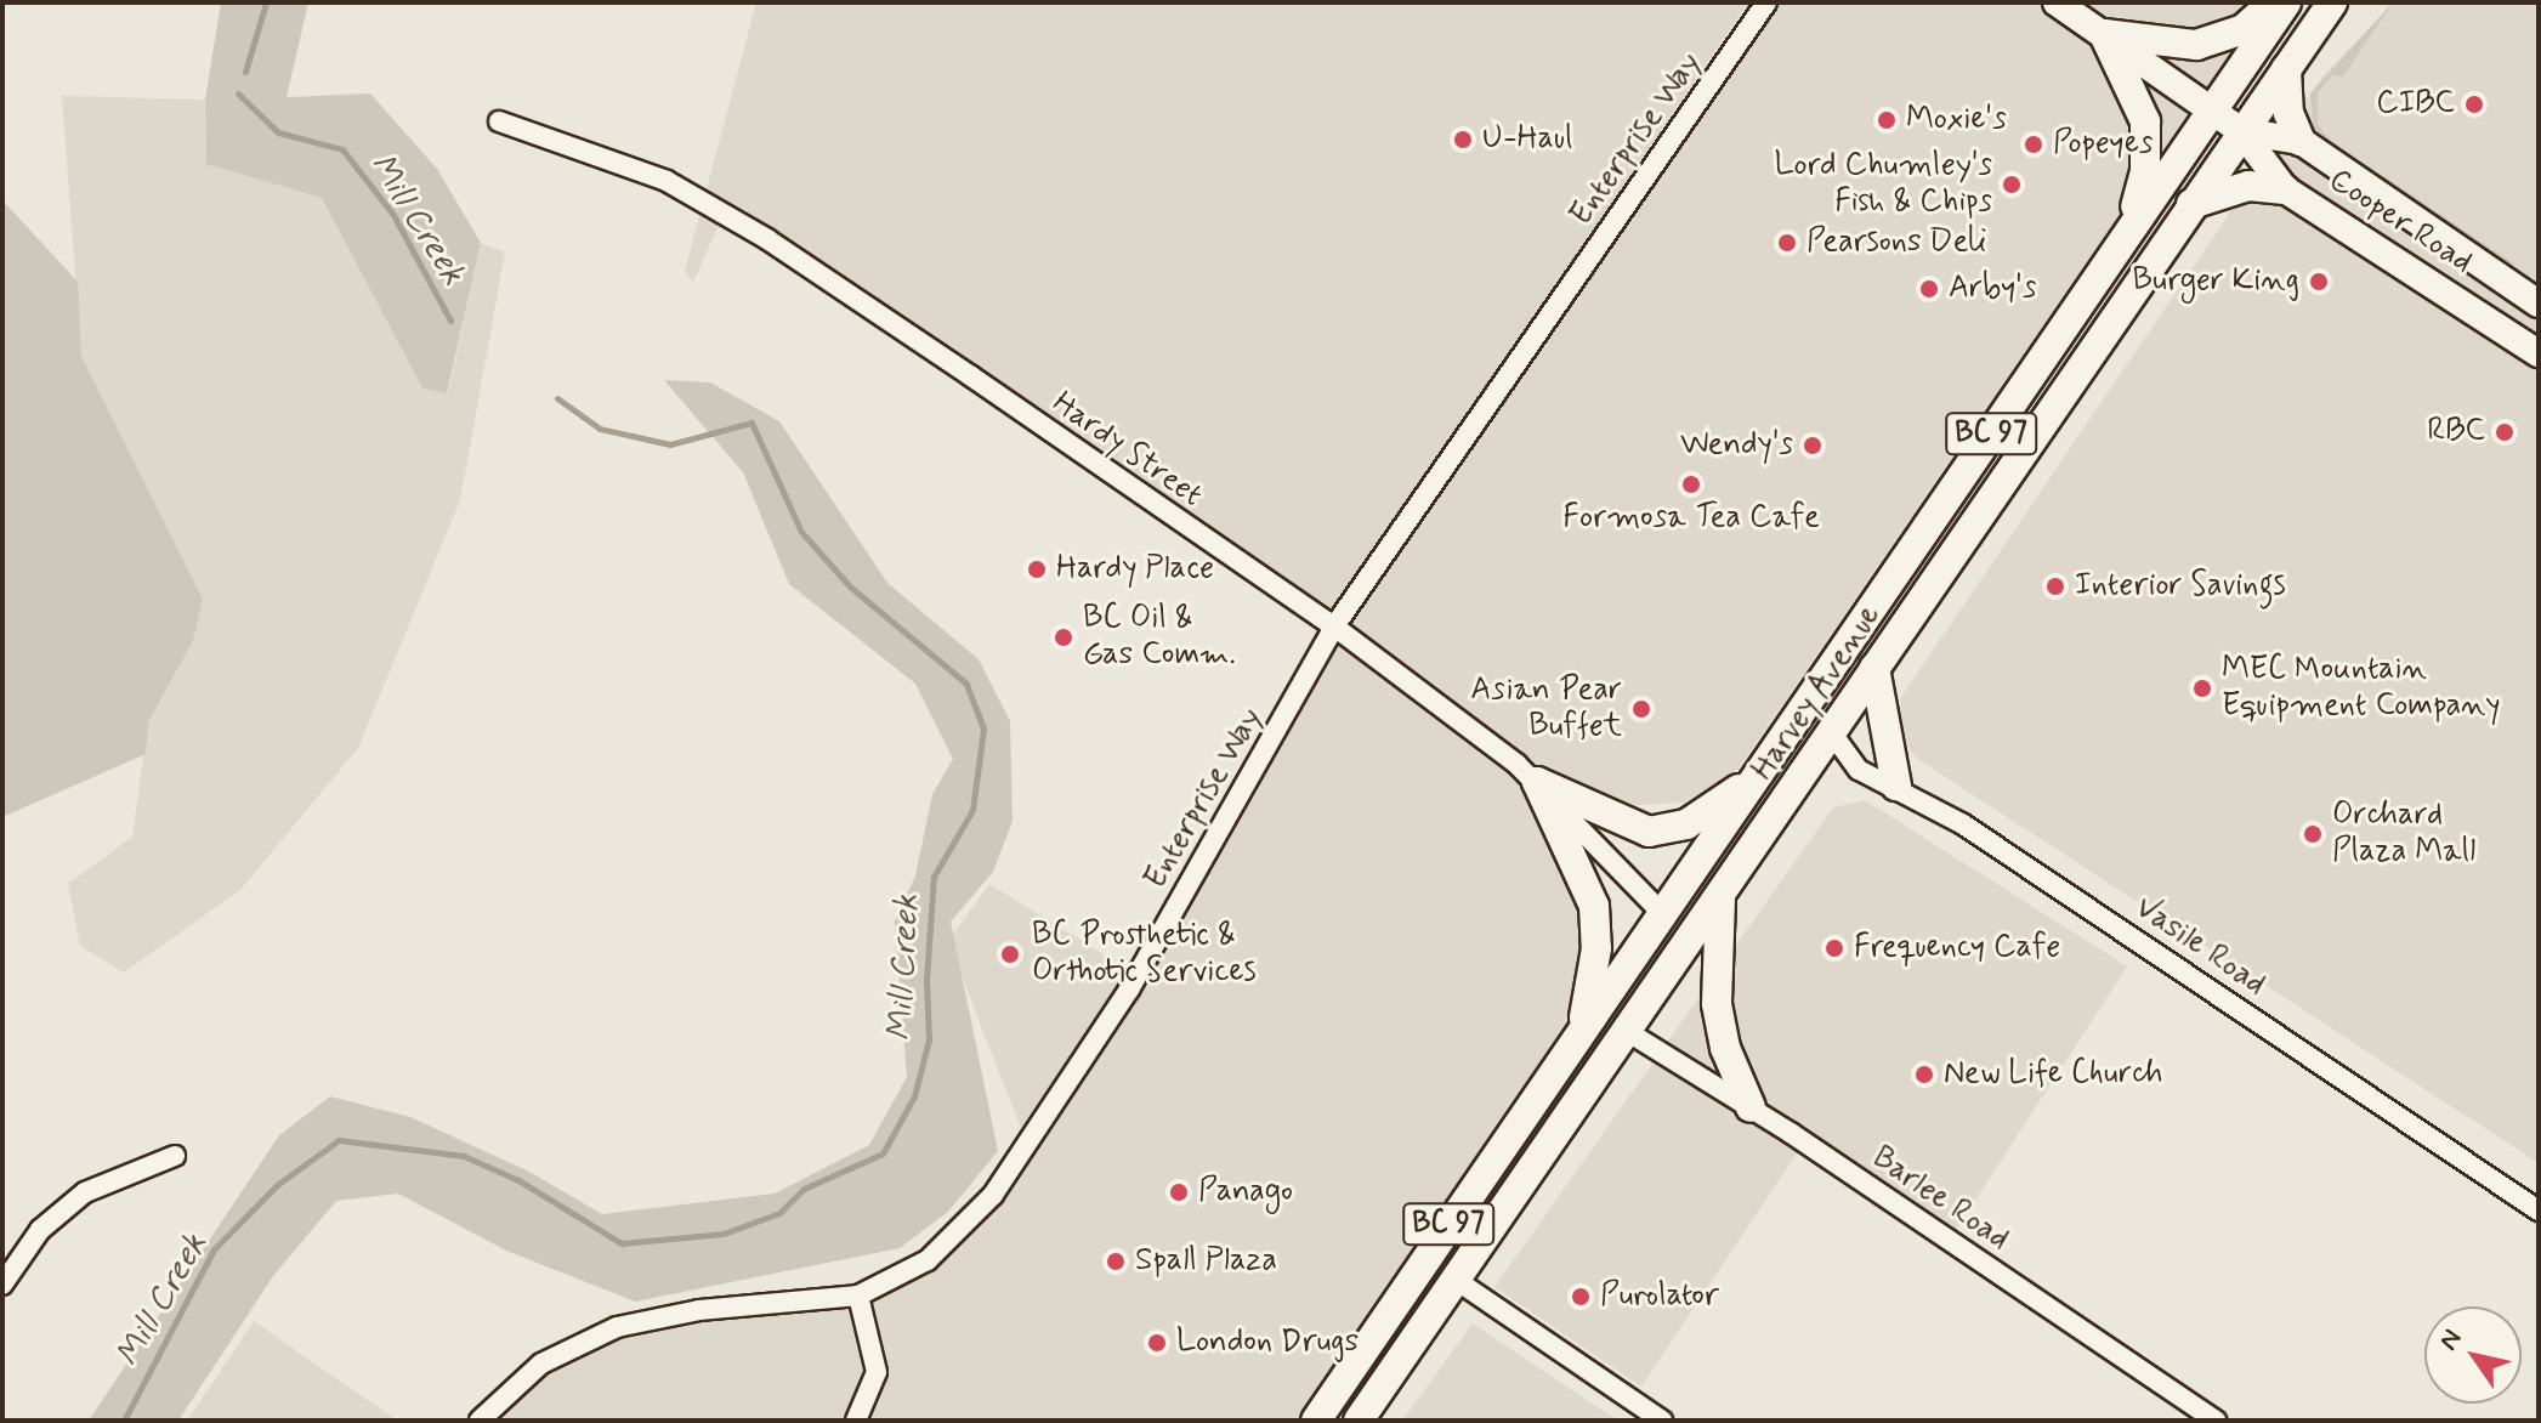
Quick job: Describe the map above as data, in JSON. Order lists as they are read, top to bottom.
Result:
{
  "streets": {
    "highway": ["BC 97", "Harvey Avenue"],
    "main road": ["Cooper Road"],
    "street": [
      "Enterprise Way",
      "Hardy Street",
      "Vasile Road",
      "Barlee Road"
    ]
  },
  "crossings": [
    ["Enterprise Way", "Hardy Street"],
    ["Cooper Road", "Harvey Avenue"],
    ["Hardy Street", "Harvey Avenue"],
    ["Harvey Avenue", "Vasile Road"],
    ["Harvey Avenue", "Barlee Road"]
  ],
  "water": ["Mill Creek"],
  "places": [
    "CIBC",
    "Moxie's",
    "U-Haul",
    "Popeyes",
    "Lord Chumley's Fish & Chips",
    "Pearsons Deli",
    "Burger King",
    "Arby's",
    "RBC",
    "Wendy's",
    "Formosa Tea Cafe",
    "Hardy Place",
    "Interior Savings",
    "BC Oil & Gas Comm.",
    "MEC Mountain Equipment Company",
    "Asian Pear Buffet",
    "Orchard Plaza Mall",
    "Frequency Cafe",
    "BC Prosthetic & Orthotic Services",
    "New Life Church",
    "Panago",
    "Spall Plaza",
    "Purolator",
    "London Drugs"
  ],
  "north": "top left"
}
